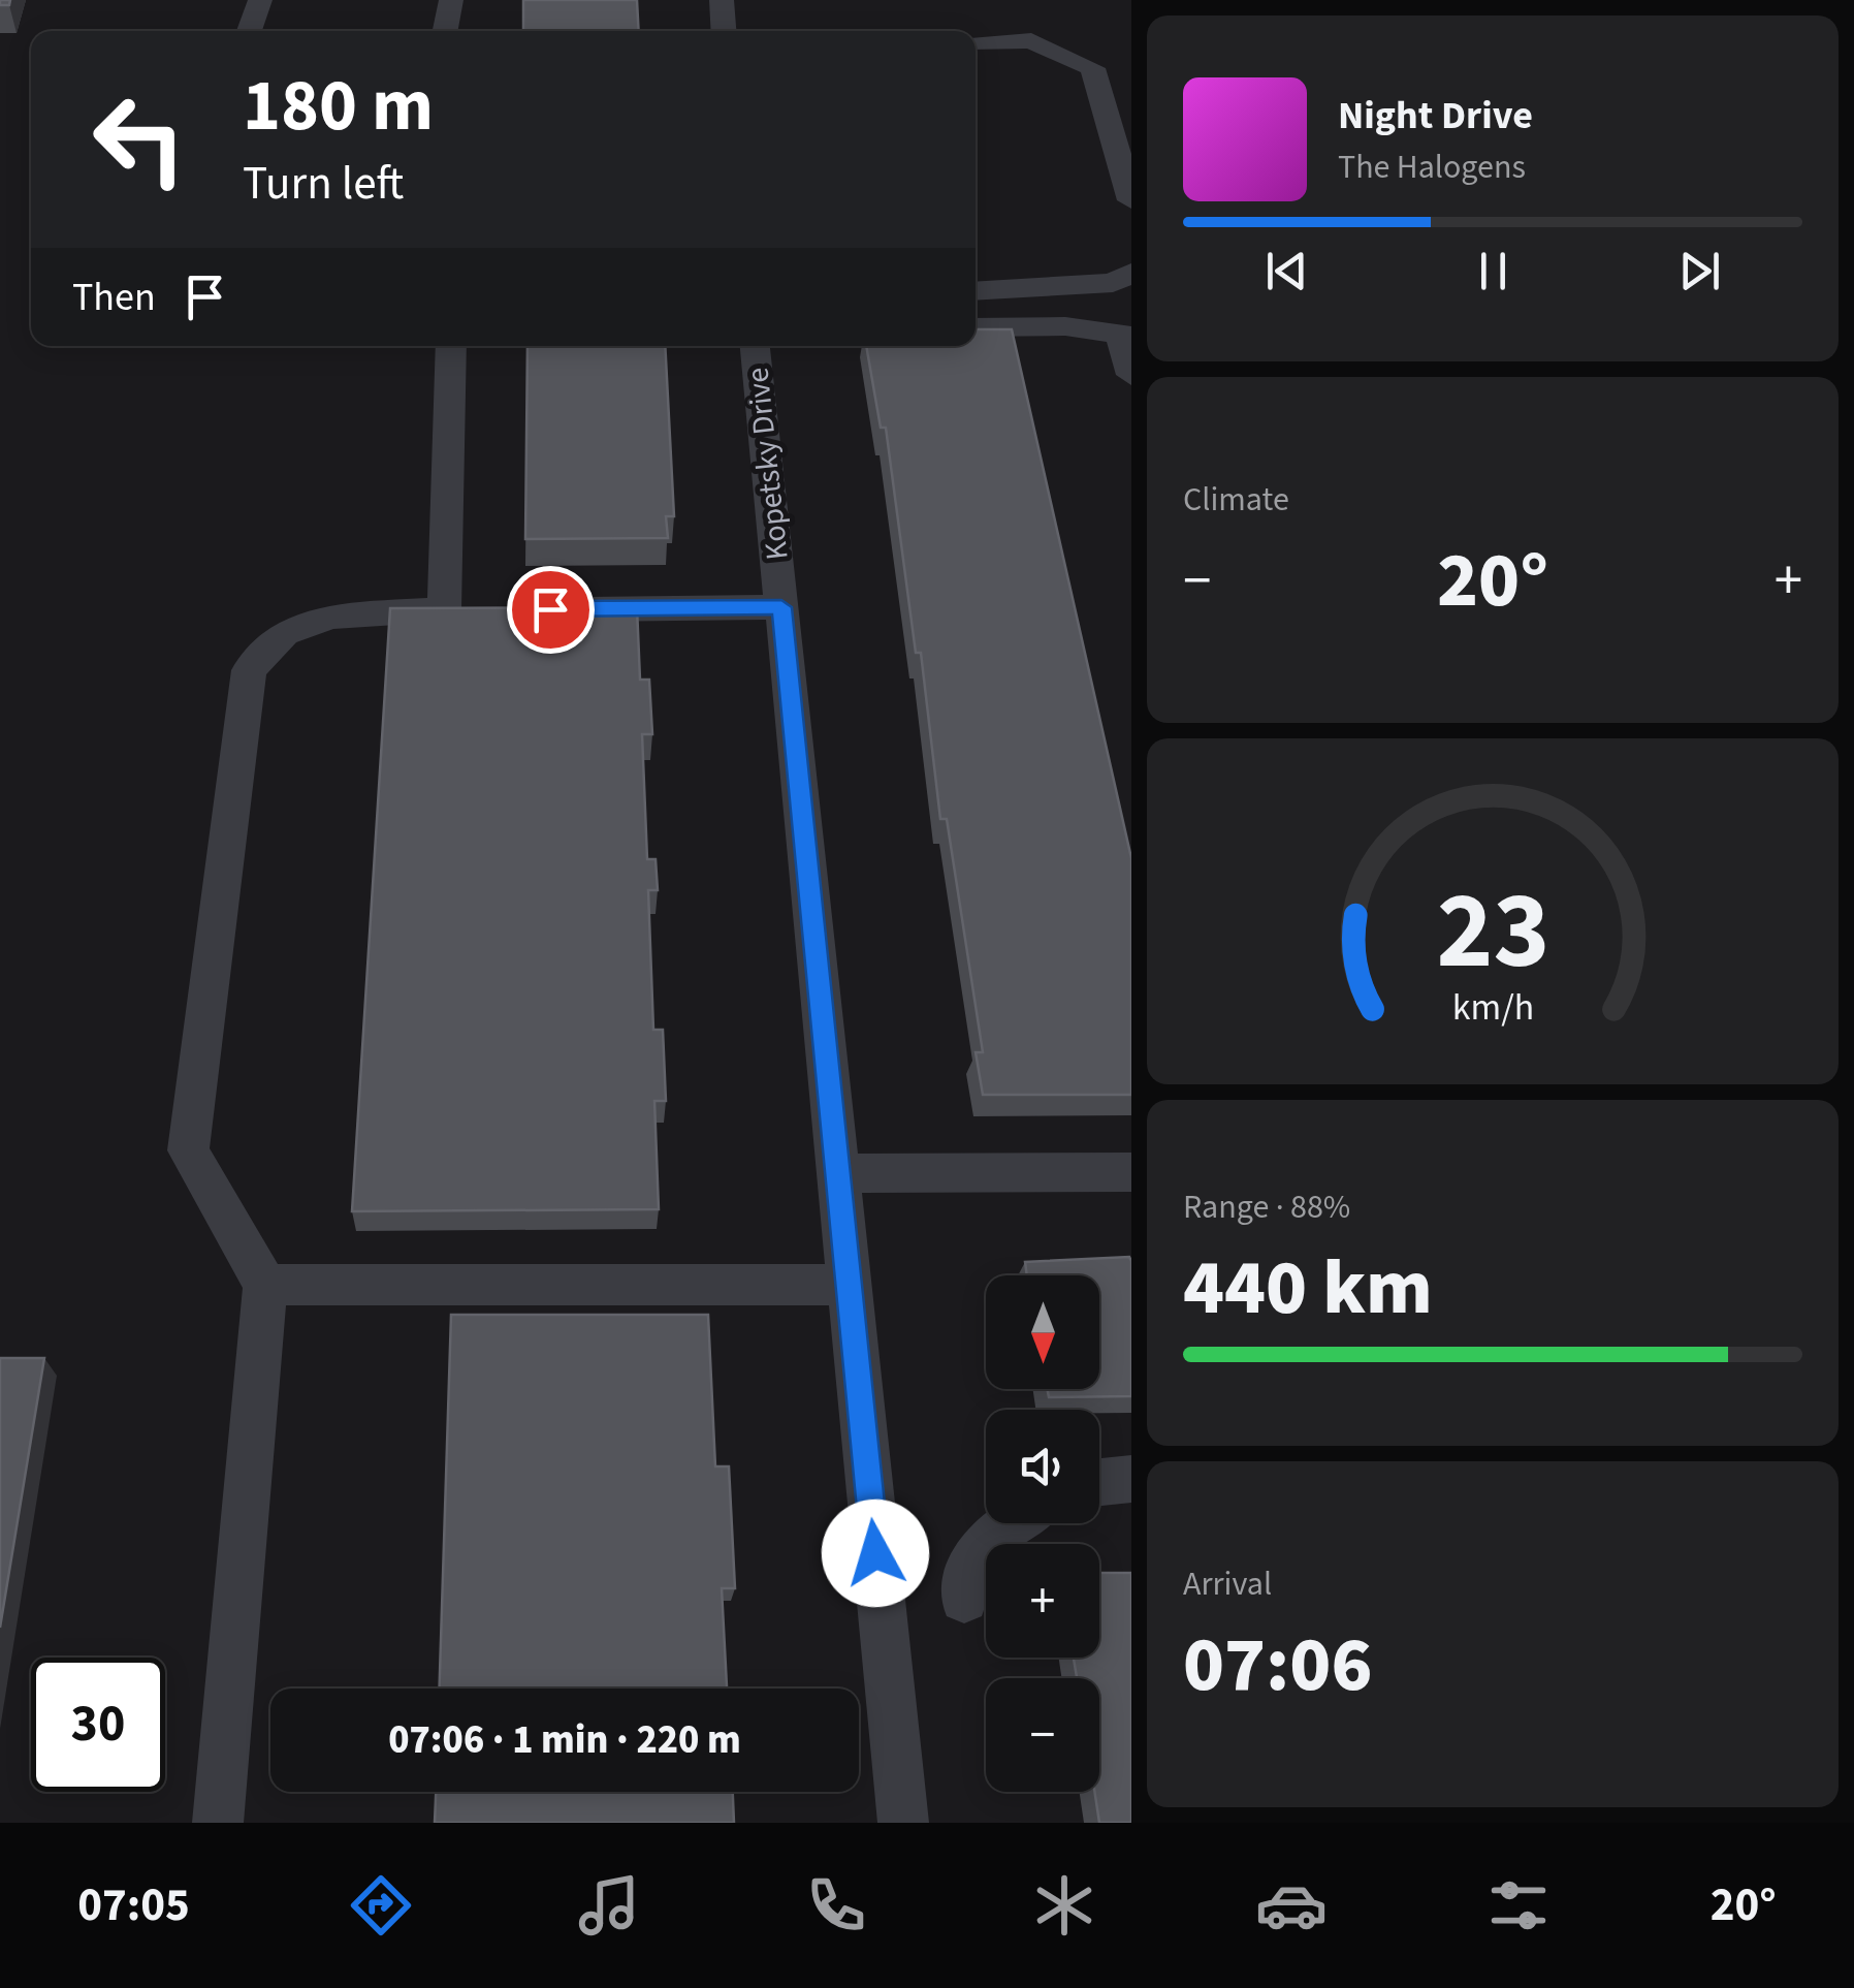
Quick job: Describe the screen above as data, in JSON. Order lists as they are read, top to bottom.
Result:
{
  "streets": {
    "street": ["Kopetsky Drive"]
  },
  "north": "bottom",
  "page": {
    "turn": ["180 m", "Turn left"],
    "song": ["Night Drive", "The Halogens"],
    "then": "Then",
    "tile": [
      "Climate",
      ["Range · 88%", "440 km"],
      ["Arrival", "07:06"]
    ],
    "heat": ["−", "20°", "+"],
    "map_buttons": ["+", "−"],
    "limit": "30",
    "trip": "07:06 · 1 min · 220 m",
    "tabs": ["07:05", "20°"],
    "gauge": ["23", "km/h"]
  }
}
